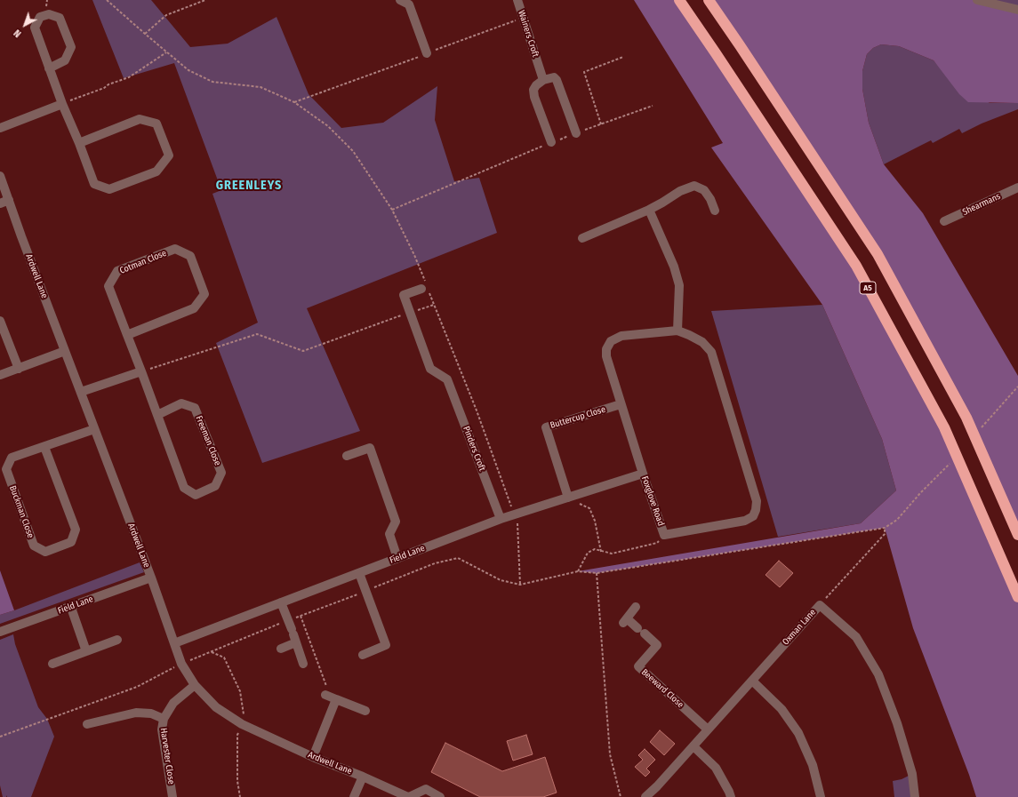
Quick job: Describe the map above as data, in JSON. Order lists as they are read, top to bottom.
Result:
{
  "streets": {
    "highway": ["A5"],
    "street": [
      "Wainers Croft",
      "Shearmans",
      "Cotman Close",
      "Ardwell Lane",
      "Buttercup Close",
      "Freeman Close",
      "Pinders Croft",
      "Foxglove Road",
      "Buckman Close",
      "Field Lane",
      "Oxman Lane",
      "Beeward Close",
      "Harvester Close"
    ]
  },
  "crossings": [
    ["Cotman Close", "Freeman Close"],
    ["Ardwell Lane", "Buckman Close"],
    ["Ardwell Lane", "Field Lane"],
    ["Ardwell Lane", "Harvester Close"],
    ["Buttercup Close", "Foxglove Road"],
    ["Buttercup Close", "Field Lane"],
    ["Pinders Croft", "Field Lane"],
    ["Foxglove Road", "Field Lane"],
    ["Oxman Lane", "Beeward Close"]
  ],
  "districts": ["GREENLEYS"],
  "north": "bottom left"
}
